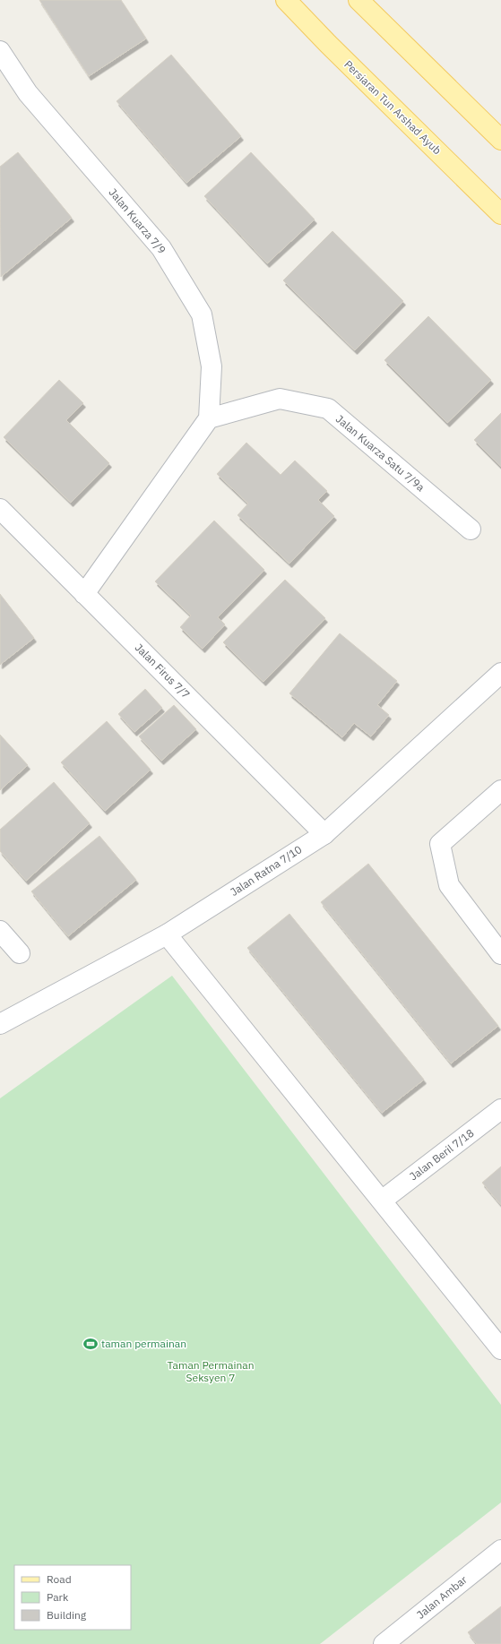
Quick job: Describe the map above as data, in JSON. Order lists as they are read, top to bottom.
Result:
{
  "streets": {
    "main road": ["Persiaran Tun Arshad Ayub"],
    "street": [
      "Jalan Kuarza 7/9",
      "Jalan Kuarza Satu 7/9a",
      "Jalan Firus 7/7",
      "Jalan Ratna 7/10",
      "Jalan Beril 7/18",
      "Jalan Ambar"
    ]
  },
  "crossings": [
    ["Jalan Kuarza 7/9", "Jalan Kuarza Satu 7/9a"],
    ["Jalan Firus 7/7", "Jalan Ratna 7/10"]
  ],
  "parks": ["Taman Permainan Seksyen 7"],
  "places": {
    "sports": ["taman permainan"]
  },
  "legend": ["Road", "Park", "Building"]
}
